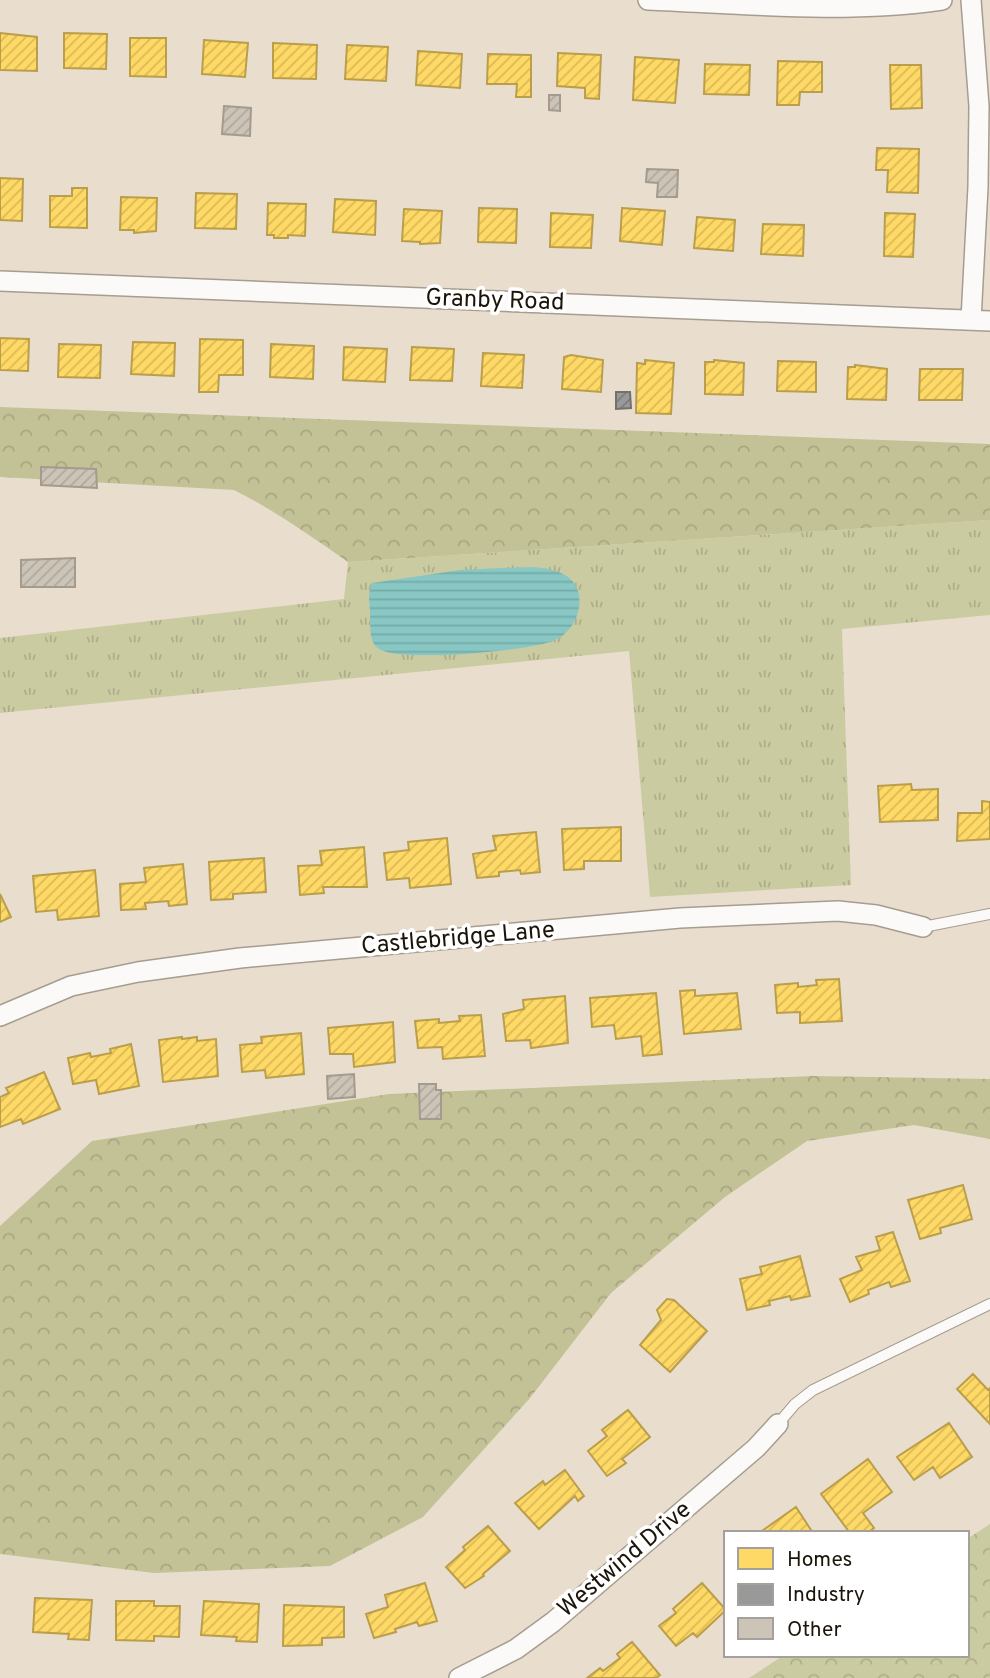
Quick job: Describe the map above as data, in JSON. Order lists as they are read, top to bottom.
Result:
{
  "streets": {
    "street": ["Granby Road", "Castlebridge Lane", "Westwind Drive"]
  },
  "legend": ["Homes", "Industry", "Other"]
}
